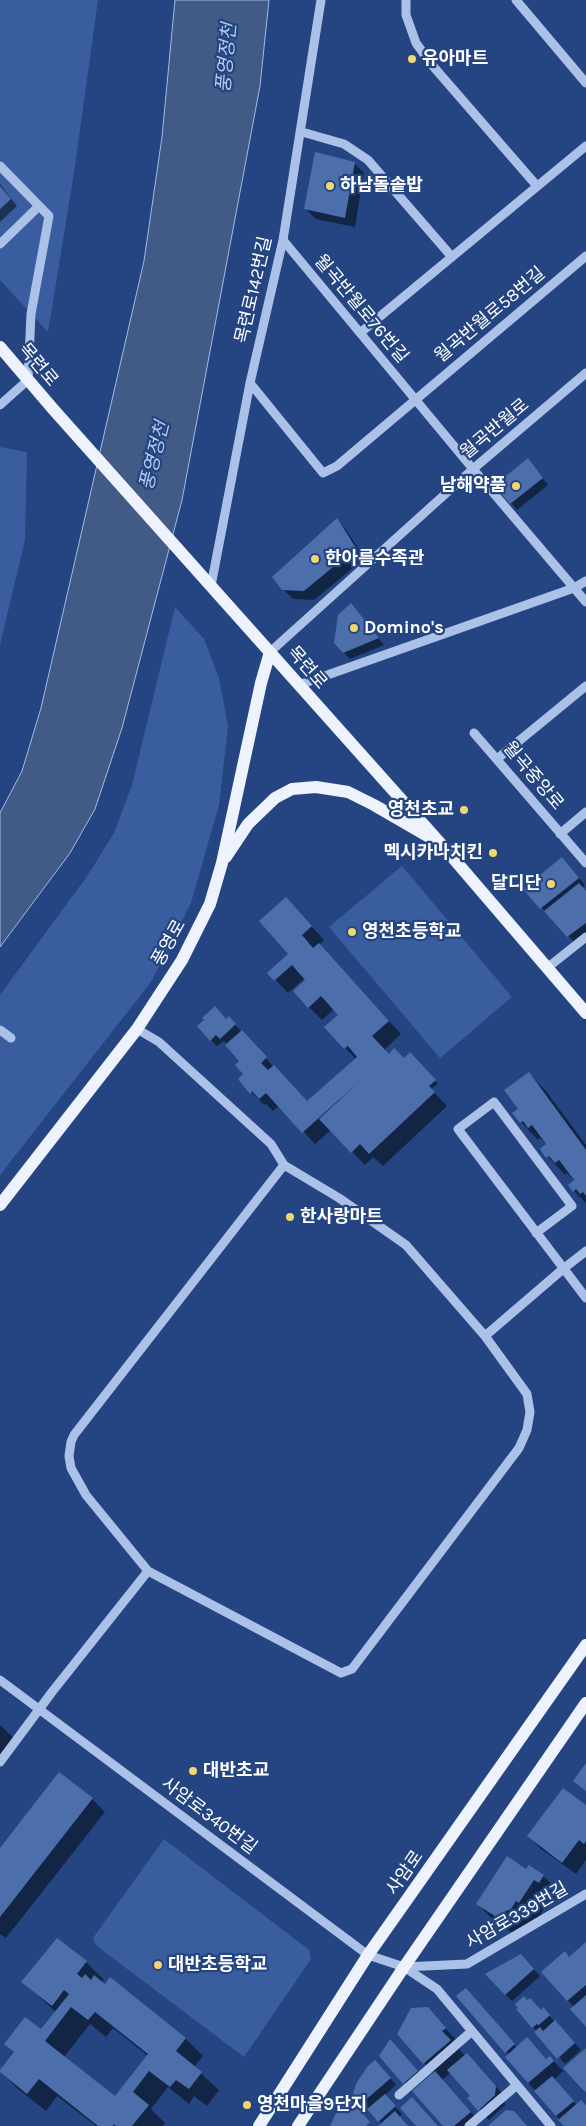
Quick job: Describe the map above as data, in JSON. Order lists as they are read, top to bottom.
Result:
{
  "streets": {
    "main road": ["목련로", "풍영로", "사암로"],
    "street": [
      "목련로142번길",
      "월곡반월로76번길",
      "월곡반월로58번길",
      "월곡반월로",
      "월곡중앙로",
      "사암로340번길",
      "사암로339번길"
    ]
  },
  "crossings": [
    ["목련로142번길", "월곡반월로76번길"],
    ["목련로142번길", "목련로"],
    ["월곡반월로76번길", "월곡반월로58번길"],
    ["월곡반월로76번길", "월곡반월로"],
    ["목련로", "월곡반월로"],
    ["목련로", "풍영로"],
    ["월곡반월로", "풍영로"],
    ["사암로340번길", "사암로"],
    ["사암로340번길", "사암로339번길"]
  ],
  "water": ["풍영정천"],
  "places": [
    "유아마트",
    "하남돌솥밥",
    "남해약품",
    "한아름수족관",
    "Domino's",
    "영천초교",
    "멕시카나치킨",
    "달디단",
    "영천초등학교",
    "한사랑마트",
    "대반초교",
    "대반초등학교",
    "영천마을9단지"
  ]
}
